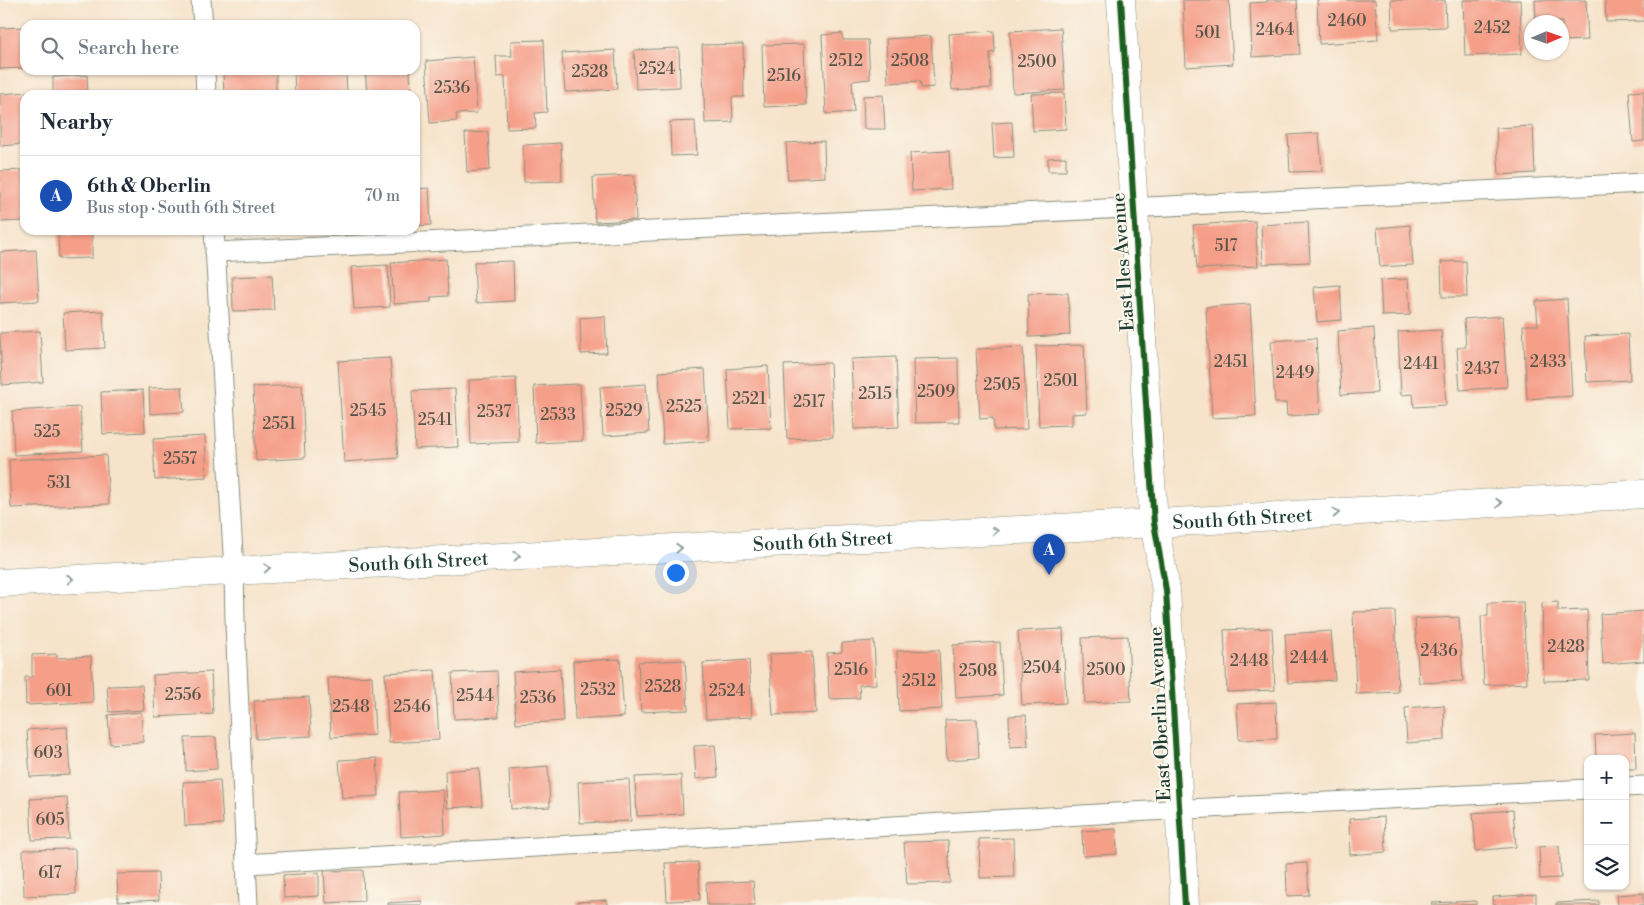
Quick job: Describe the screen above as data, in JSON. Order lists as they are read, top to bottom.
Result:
{
  "streets": {
    "main road": ["East Iles Avenue", "South 6th Street", "East Oberlin Avenue"]
  },
  "crossings": [
    ["East Iles Avenue", "South 6th Street"],
    ["East Iles Avenue", "East Oberlin Avenue"],
    ["South 6th Street", "East Oberlin Avenue"]
  ],
  "one_way": ["South 6th Street"],
  "house_numbers": [
    "2460",
    "2452",
    "2464",
    "501",
    "2512",
    "2508",
    "2500",
    "2524",
    "2528",
    "2516",
    "2536",
    "517",
    "2451",
    "2433",
    "2441",
    "2437",
    "2449",
    "2501",
    "2505",
    "2509",
    "2515",
    "2521",
    "2517",
    "2525",
    "2545",
    "2529",
    "2537",
    "2533",
    "2541",
    "2551",
    "525",
    "2557",
    "531",
    "2428",
    "2436",
    "2444",
    "2448",
    "2504",
    "2516",
    "2500",
    "2508",
    "2512",
    "2528",
    "2532",
    "601",
    "2524",
    "2556",
    "2544",
    "2536",
    "2548",
    "2546",
    "603",
    "605",
    "617"
  ],
  "north": "right",
  "page": {
    "search": "Search here",
    "heading": "Nearby",
    "list": [
      {
        "mark": "A",
        "name": "6th & Oberlin",
        "note": "Bus stop · South 6th Street",
        "value": "70 m"
      }
    ],
    "pins": "A",
    "map_buttons": ["+", "−"]
  }
}
